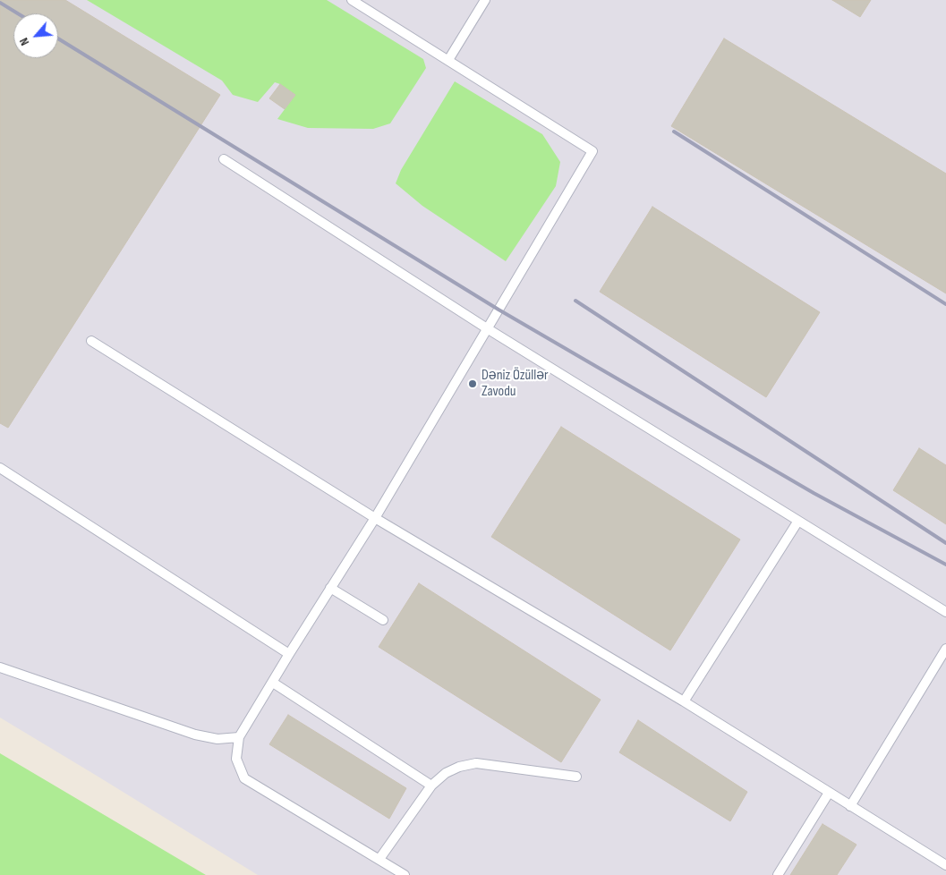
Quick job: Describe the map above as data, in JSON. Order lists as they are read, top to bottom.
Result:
{
  "places": ["Dəniz Özüllər Zavodu"],
  "north": "bottom left"
}
